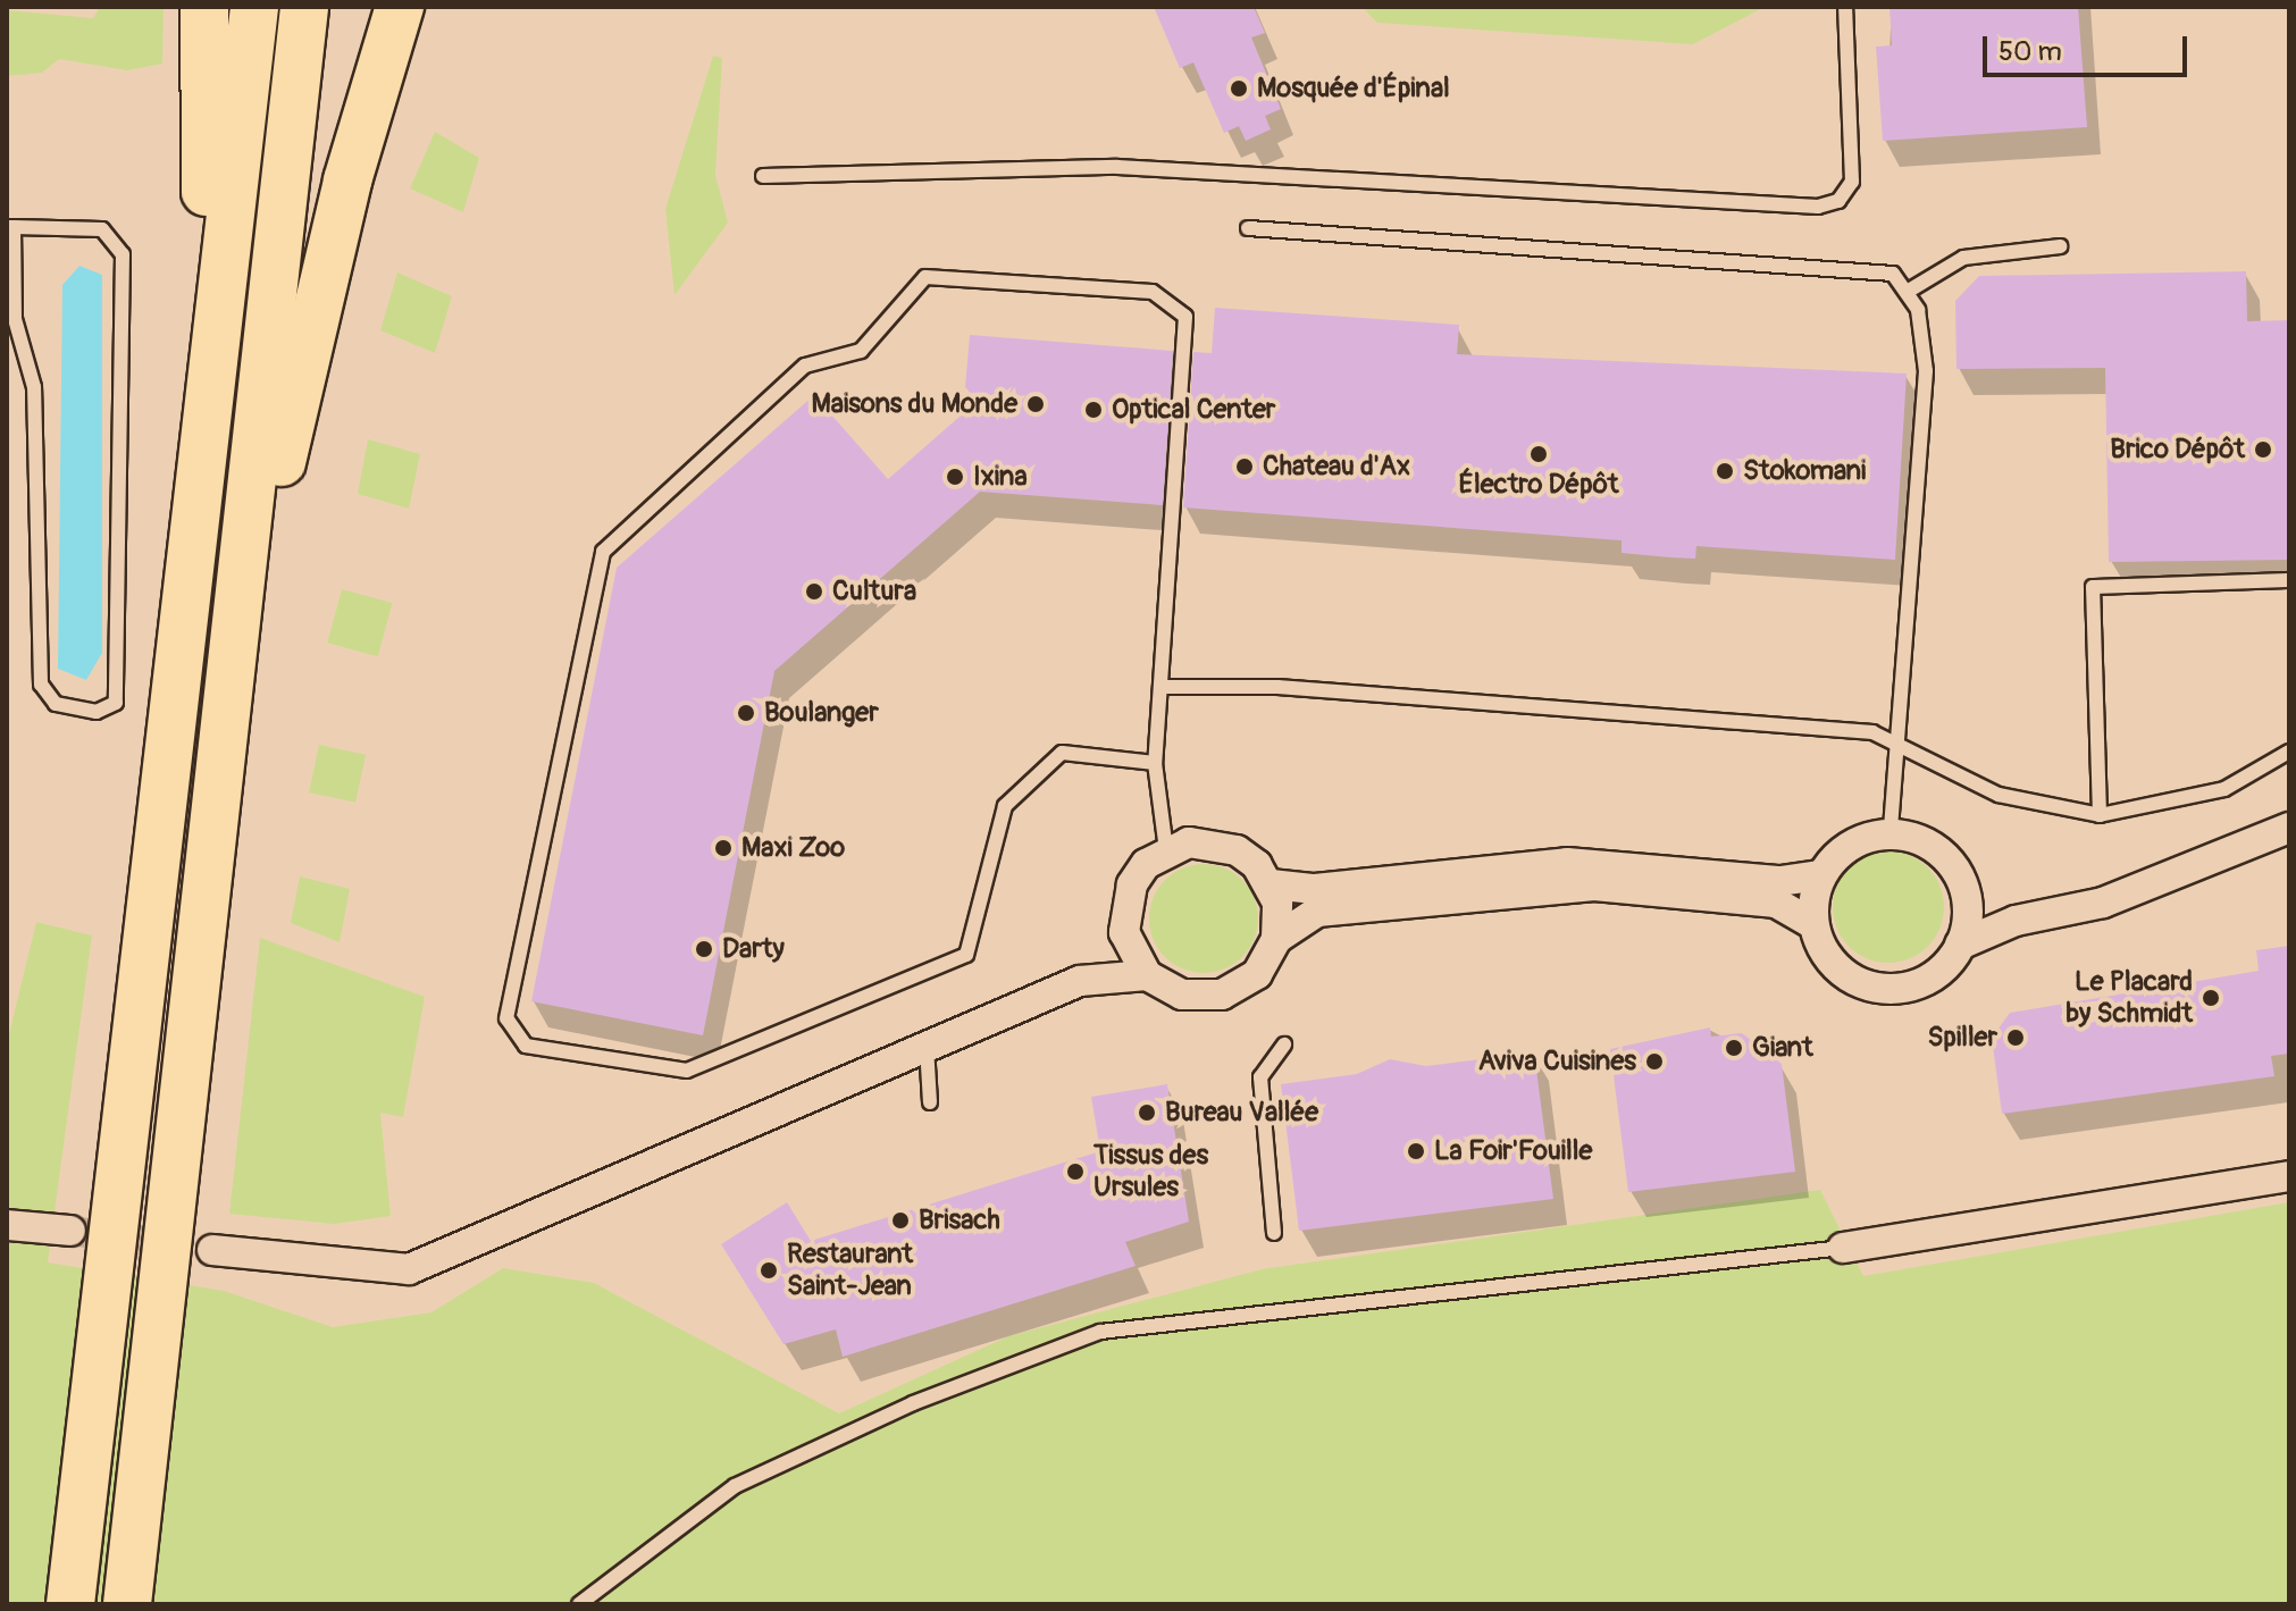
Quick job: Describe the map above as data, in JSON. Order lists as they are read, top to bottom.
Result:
{
  "places": [
    "Mosquée d'Épinal",
    "Maisons du Monde",
    "Optical Center",
    "Brico Dépôt",
    "Électro Dépôt",
    "Chateau d'Ax",
    "Stokomani",
    "Ixina",
    "Cultura",
    "Boulanger",
    "Maxi Zoo",
    "Darty",
    "Le Placard by Schmidt",
    "Spiller",
    "Giant",
    "Aviva Cuisines",
    "Bureau Vallée",
    "La Foir'Fouille",
    "Tissus des Ursules",
    "Brisach",
    "Restaurant Saint-Jean"
  ],
  "scale_bar": "50 m"
}
